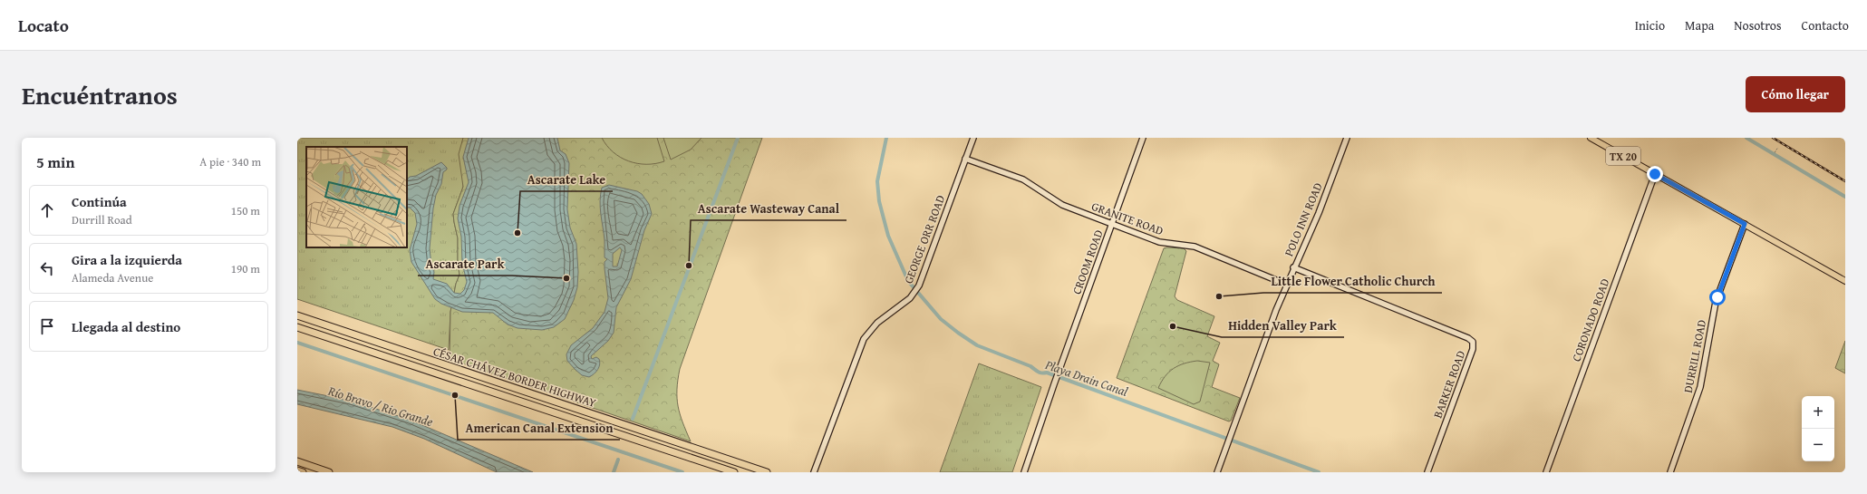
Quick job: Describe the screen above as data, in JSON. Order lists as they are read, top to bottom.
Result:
{
  "streets": {
    "highway": ["CÉSAR CHÁVEZ BORDER HIGHWAY"],
    "main road": ["TX 20"],
    "street": [
      "GRANITE ROAD",
      "POLO INN ROAD",
      "GEORGE ORR ROAD",
      "CROOM ROAD",
      "CORONADO ROAD",
      "DURRILL ROAD",
      "BARKER ROAD"
    ]
  },
  "crossings": [
    ["TX 20", "CORONADO ROAD"],
    ["TX 20", "DURRILL ROAD"],
    ["GRANITE ROAD", "POLO INN ROAD"],
    ["GRANITE ROAD", "GEORGE ORR ROAD"],
    ["GRANITE ROAD", "CROOM ROAD"],
    ["POLO INN ROAD", "BARKER ROAD"]
  ],
  "water": ["Playa Drain Canal", "Río Bravo / Rio Grande"],
  "places": [
    "Ascarate Lake",
    "Ascarate Wasteway Canal",
    "Ascarate Park",
    "Little Flower Catholic Church",
    "Hidden Valley Park",
    "American Canal Extension"
  ],
  "page": {
    "header": "Locato",
    "nav": [
      "Inicio",
      "Mapa",
      "Nosotros",
      "Contacto"
    ],
    "title": "Encuéntranos",
    "buttons": "Cómo llegar",
    "heading": ["5 min", "A pie · 340 m"],
    "list": [
      ["Continúa", "Durrill Road", "150 m"],
      ["Gira a la izquierda", "Alameda Avenue", "190 m"],
      "Llegada al destino"
    ],
    "map_buttons": ["+", "−"]
  }
}
